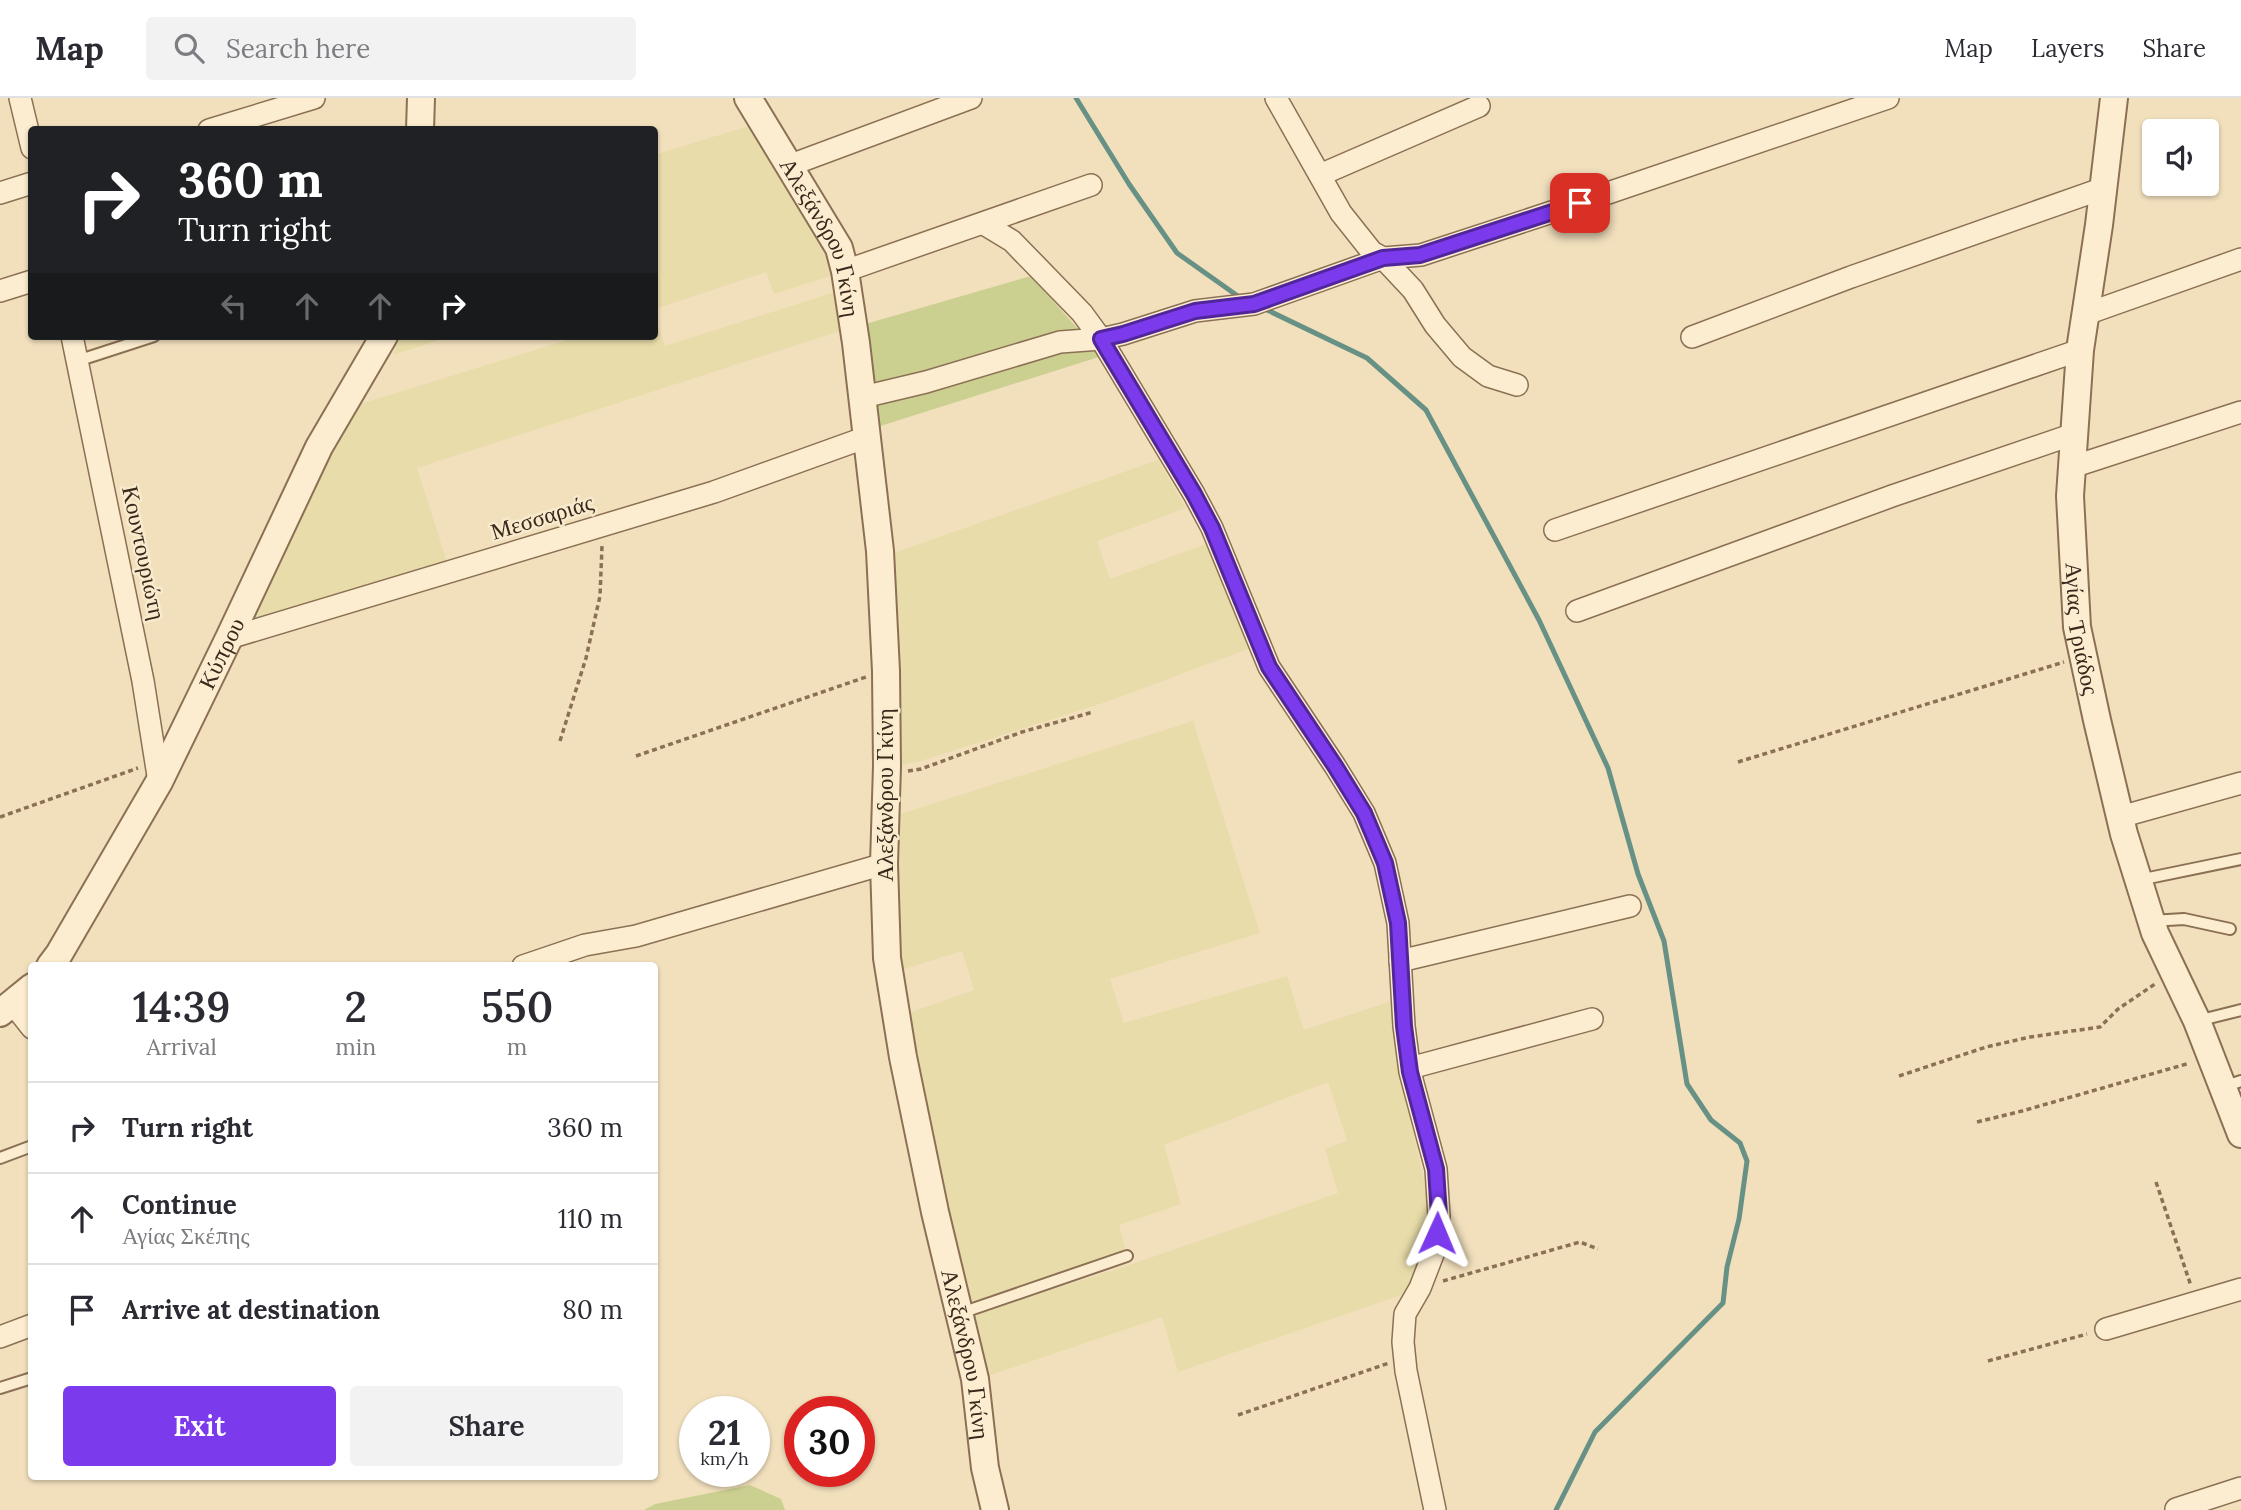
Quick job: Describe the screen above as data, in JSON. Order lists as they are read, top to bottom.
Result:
{
  "streets": {
    "street": [
      "Αλεξάνδρου Γκίνη",
      "Μεσσαριάς",
      "Κουντουριώτη",
      "Αγίας Τριάδος",
      "Κύπρου"
    ]
  },
  "crossings": [
    ["Αλεξάνδρου Γκίνη", "Μεσσαριάς"],
    ["Μεσσαριάς", "Κύπρου"],
    ["Κουντουριώτη", "Κύπρου"]
  ],
  "page": {
    "header": "Map",
    "search": "Search here",
    "nav": ["Map", "Layers", "Share"],
    "turn": ["360 m", "Turn right"],
    "eta": [
      "14:39",
      "Arrival",
      "2",
      "min",
      "550",
      "m"
    ],
    "list": [
      {
        "name": "Turn right",
        "value": "360 m"
      },
      {
        "name": "Continue",
        "note": "Αγίας Σκέπης",
        "value": "110 m"
      },
      {
        "name": "Arrive at destination",
        "value": "80 m"
      }
    ],
    "buttons": ["Exit", "Share"],
    "speed": "21 km/h",
    "limit": "30"
  }
}
